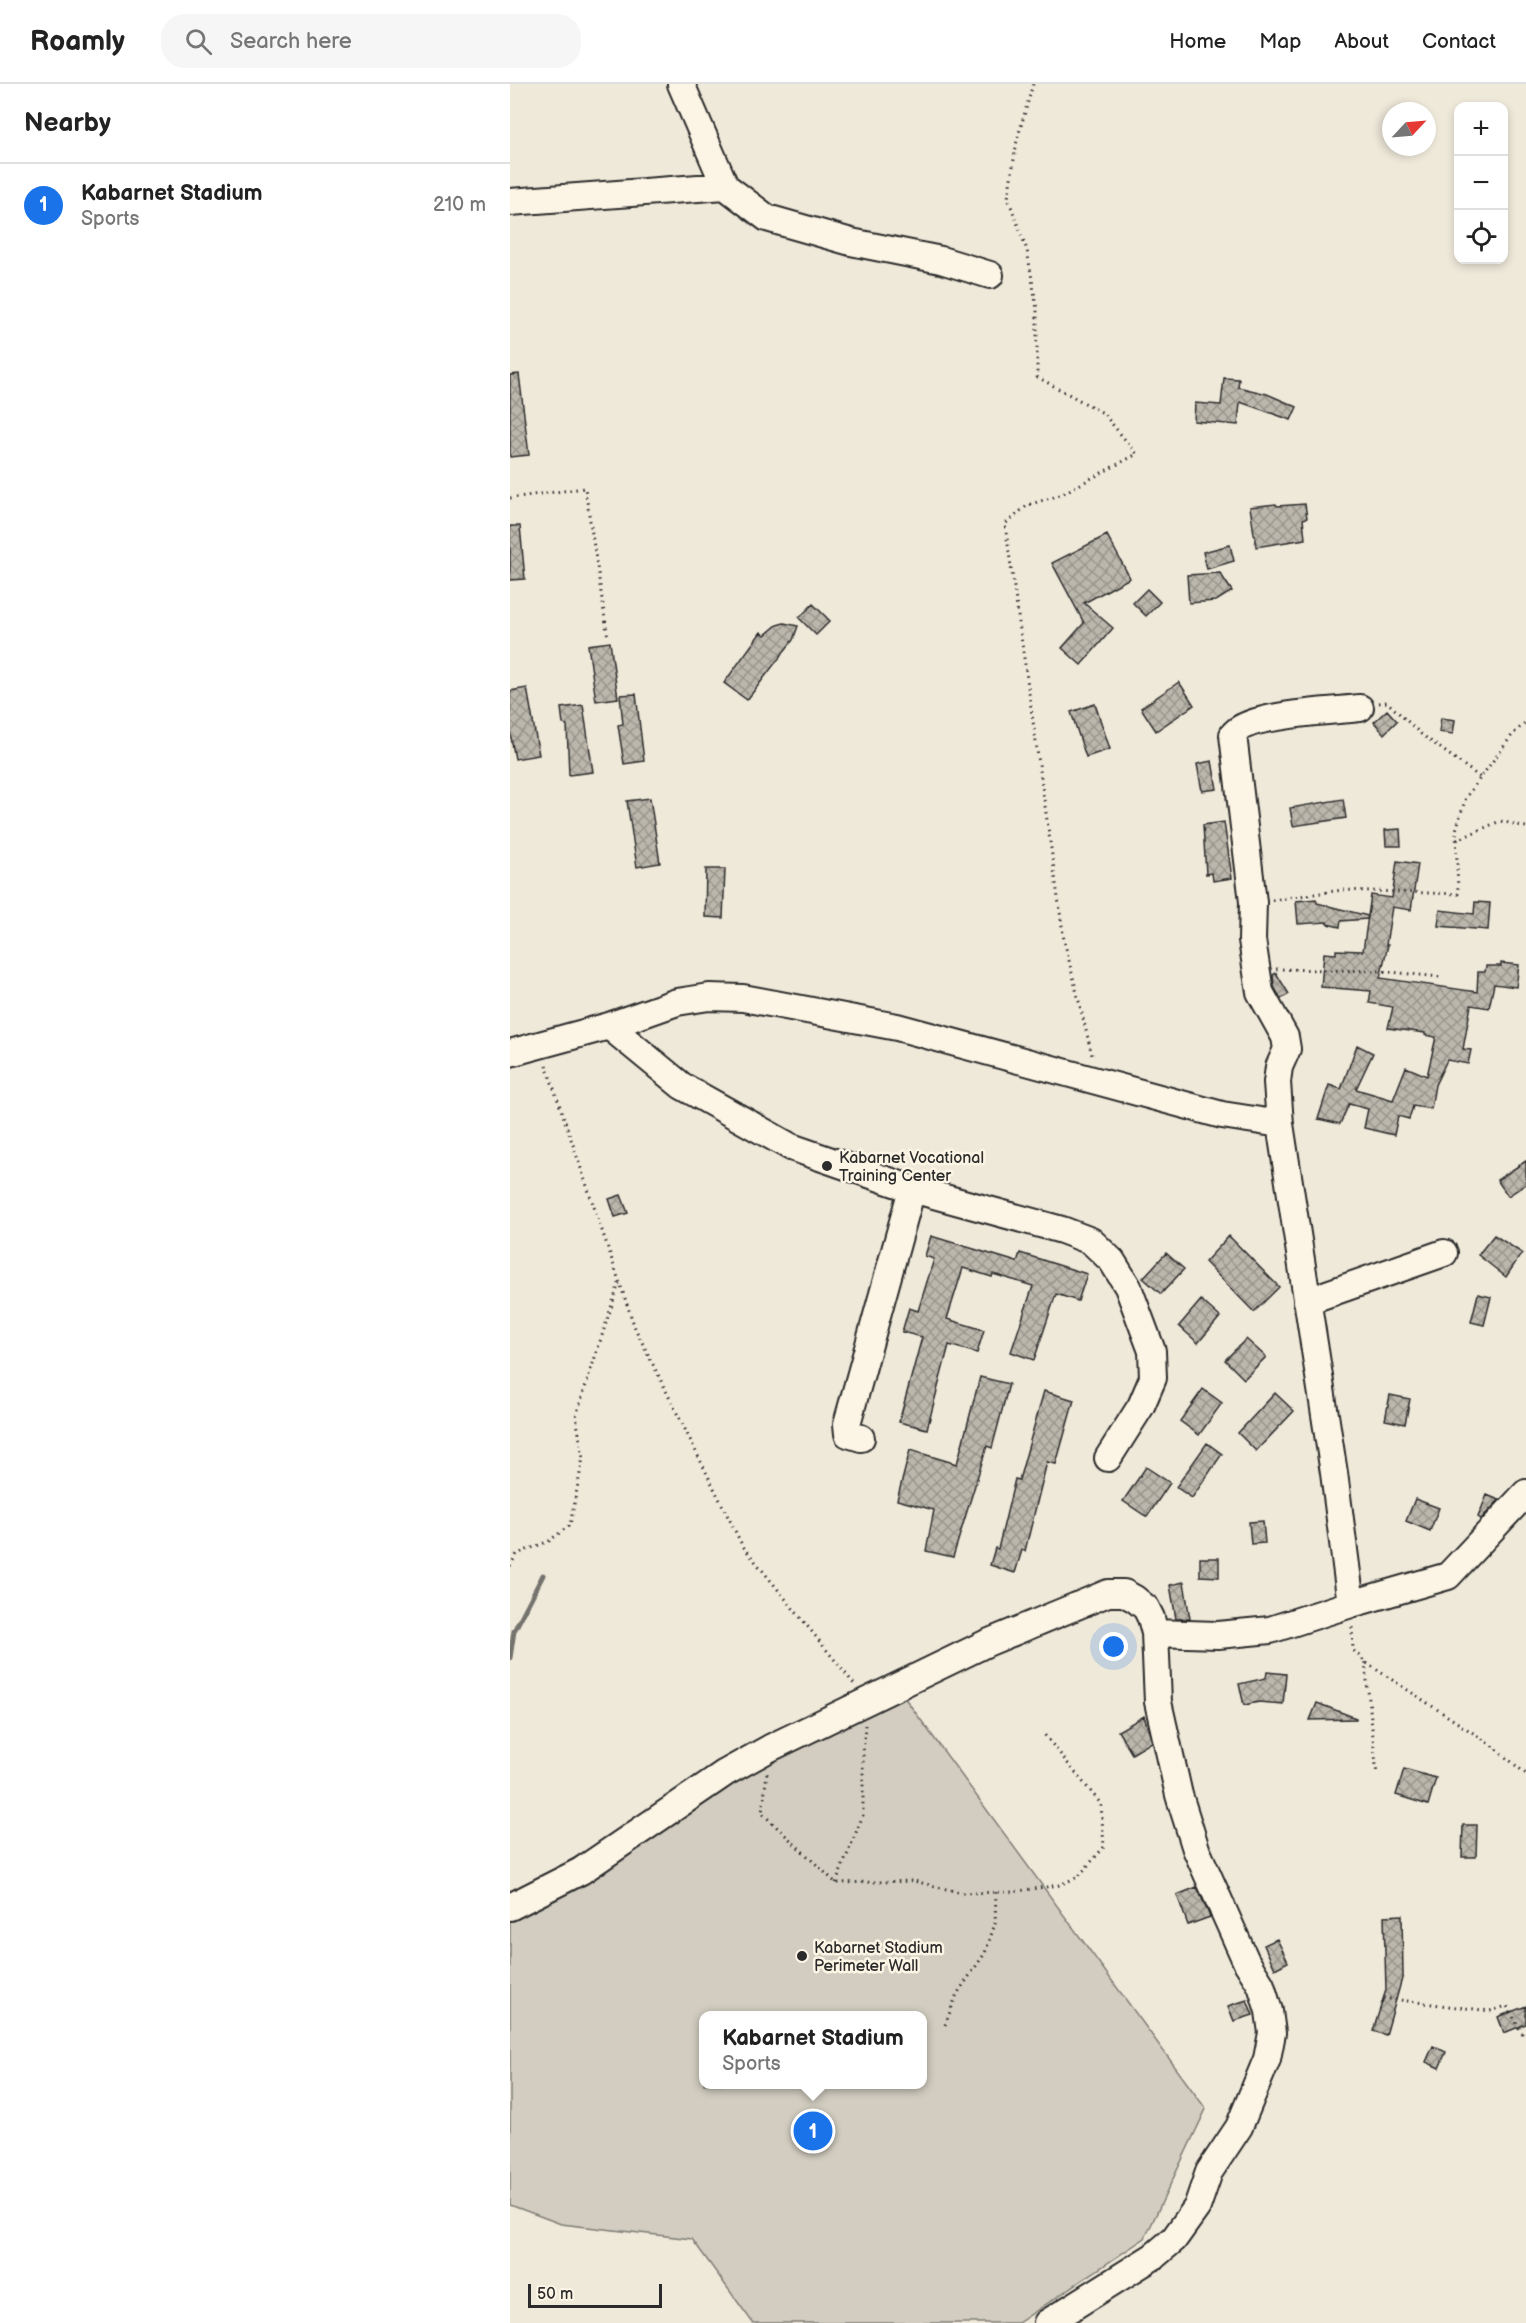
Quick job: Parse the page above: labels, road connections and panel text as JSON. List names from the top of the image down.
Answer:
{
  "places": ["Kabarnet Vocational Training Center", "Kabarnet Stadium Perimeter Wall"],
  "scale_bar": "50 m",
  "north": "top right",
  "page": {
    "header": "Roamly",
    "search": "Search here",
    "nav": [
      "Home",
      "Map",
      "About",
      "Contact"
    ],
    "heading": "Nearby",
    "map_buttons": ["+", "−"],
    "list": [
      {
        "mark": "1",
        "name": "Kabarnet Stadium",
        "note": "Sports",
        "value": "210 m"
      }
    ],
    "popup": ["Kabarnet Stadium", "Sports"],
    "pins": "1",
    "scale": "50 m"
  }
}
